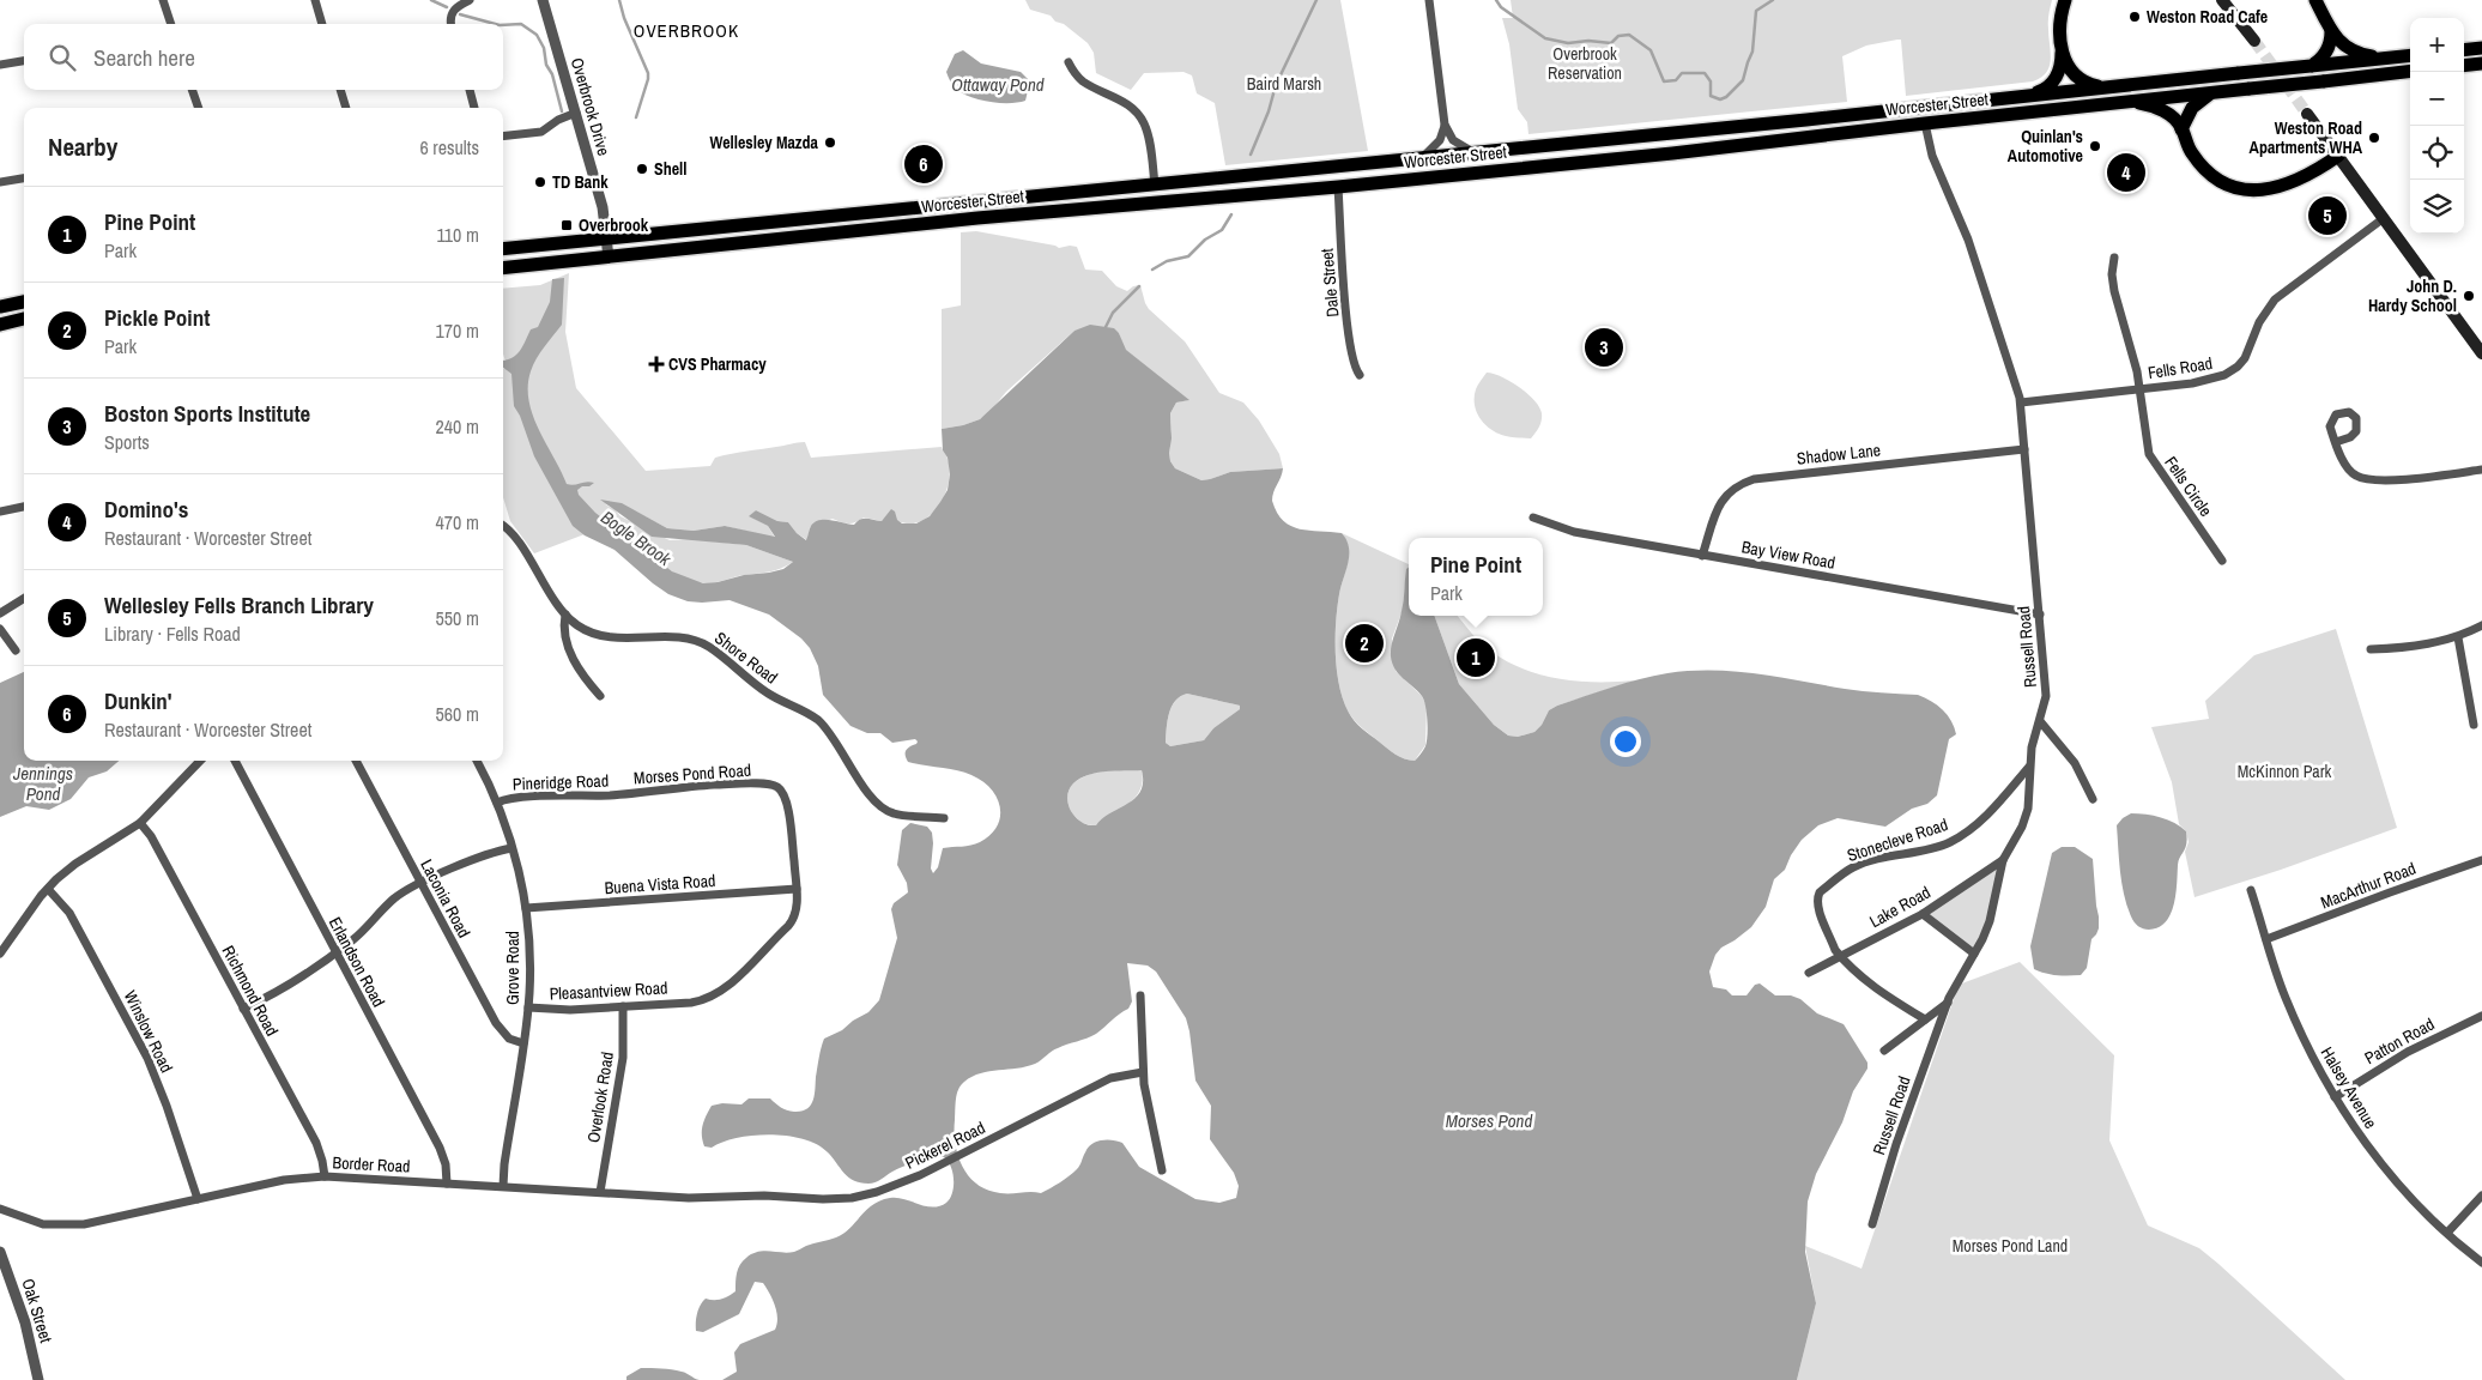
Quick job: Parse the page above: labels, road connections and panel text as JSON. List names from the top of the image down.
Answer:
{
  "streets": {
    "highway": ["Worcester Street"],
    "street": [
      "Overbrook Drive",
      "Dale Street",
      "Fells Road",
      "Shadow Lane",
      "Fells Circle",
      "Bay View Road",
      "Russell Road",
      "Shore Road",
      "Morses Pond Road",
      "Pineridge Road",
      "Stonecleve Road",
      "Buena Vista Road",
      "MacArthur Road",
      "Laconia Road",
      "Lake Road",
      "Erlandson Road",
      "Grove Road",
      "Richmond Road",
      "Pleasantview Road",
      "Winslow Road",
      "Patton Road",
      "Halsey Avenue",
      "Overlook Road",
      "Pickerel Road",
      "Border Road",
      "Oak Street"
    ]
  },
  "crossings": [
    ["Worcester Street", "Overbrook Drive"],
    ["Worcester Street", "Dale Street"],
    ["Worcester Street", "Russell Road"],
    ["Fells Road", "Fells Circle"],
    ["Fells Road", "Russell Road"],
    ["Shadow Lane", "Bay View Road"],
    ["Shadow Lane", "Russell Road"],
    ["Bay View Road", "Russell Road"],
    ["Russell Road", "Stonecleve Road"],
    ["Russell Road", "Lake Road"],
    ["Morses Pond Road", "Pineridge Road"],
    ["Morses Pond Road", "Buena Vista Road"],
    ["Morses Pond Road", "Pleasantview Road"],
    ["Pineridge Road", "Grove Road"],
    ["Stonecleve Road", "Lake Road"],
    ["Buena Vista Road", "Grove Road"],
    ["MacArthur Road", "Halsey Avenue"],
    ["Laconia Road", "Grove Road"],
    ["Erlandson Road", "Border Road"],
    ["Grove Road", "Pleasantview Road"],
    ["Grove Road", "Border Road"],
    ["Richmond Road", "Border Road"],
    ["Pleasantview Road", "Overlook Road"],
    ["Winslow Road", "Border Road"],
    ["Patton Road", "Halsey Avenue"],
    ["Overlook Road", "Border Road"],
    ["Pickerel Road", "Border Road"]
  ],
  "districts": ["OVERBROOK"],
  "water": [
    "Ottaway Pond",
    "Bogle Brook",
    "Jennings Pond",
    "Morses Pond"
  ],
  "parks": [
    "Overbrook Reservation",
    "Baird Marsh",
    "McKinnon Park",
    "Morses Pond Land"
  ],
  "places": {
    "other": [
      "Weston Road Cafe",
      "Weston Road Apartments WHA",
      "Wellesley Mazda",
      "Quinlan's Automotive",
      "Shell",
      "TD Bank",
      "John D. Hardy School"
    ],
    "transit": ["Overbrook"],
    "health": ["CVS Pharmacy"]
  },
  "page": {
    "map_buttons": ["+", "−"],
    "search": "Search here",
    "heading": ["Nearby", "6 results"],
    "pins": [
      "6",
      "4",
      "5",
      "3",
      "2",
      "1"
    ],
    "list": [
      {
        "mark": "1",
        "name": "Pine Point",
        "note": "Park",
        "value": "110 m"
      },
      {
        "mark": "2",
        "name": "Pickle Point",
        "note": "Park",
        "value": "170 m"
      },
      {
        "mark": "3",
        "name": "Boston Sports Institute",
        "note": "Sports",
        "value": "240 m"
      },
      {
        "mark": "4",
        "name": "Domino's",
        "note": "Restaurant · Worcester Street",
        "value": "470 m"
      },
      {
        "mark": "5",
        "name": "Wellesley Fells Branch Library",
        "note": "Library · Fells Road",
        "value": "550 m"
      },
      {
        "mark": "6",
        "name": "Dunkin'",
        "note": "Restaurant · Worcester Street",
        "value": "560 m"
      }
    ],
    "popup": ["Pine Point", "Park"]
  }
}
